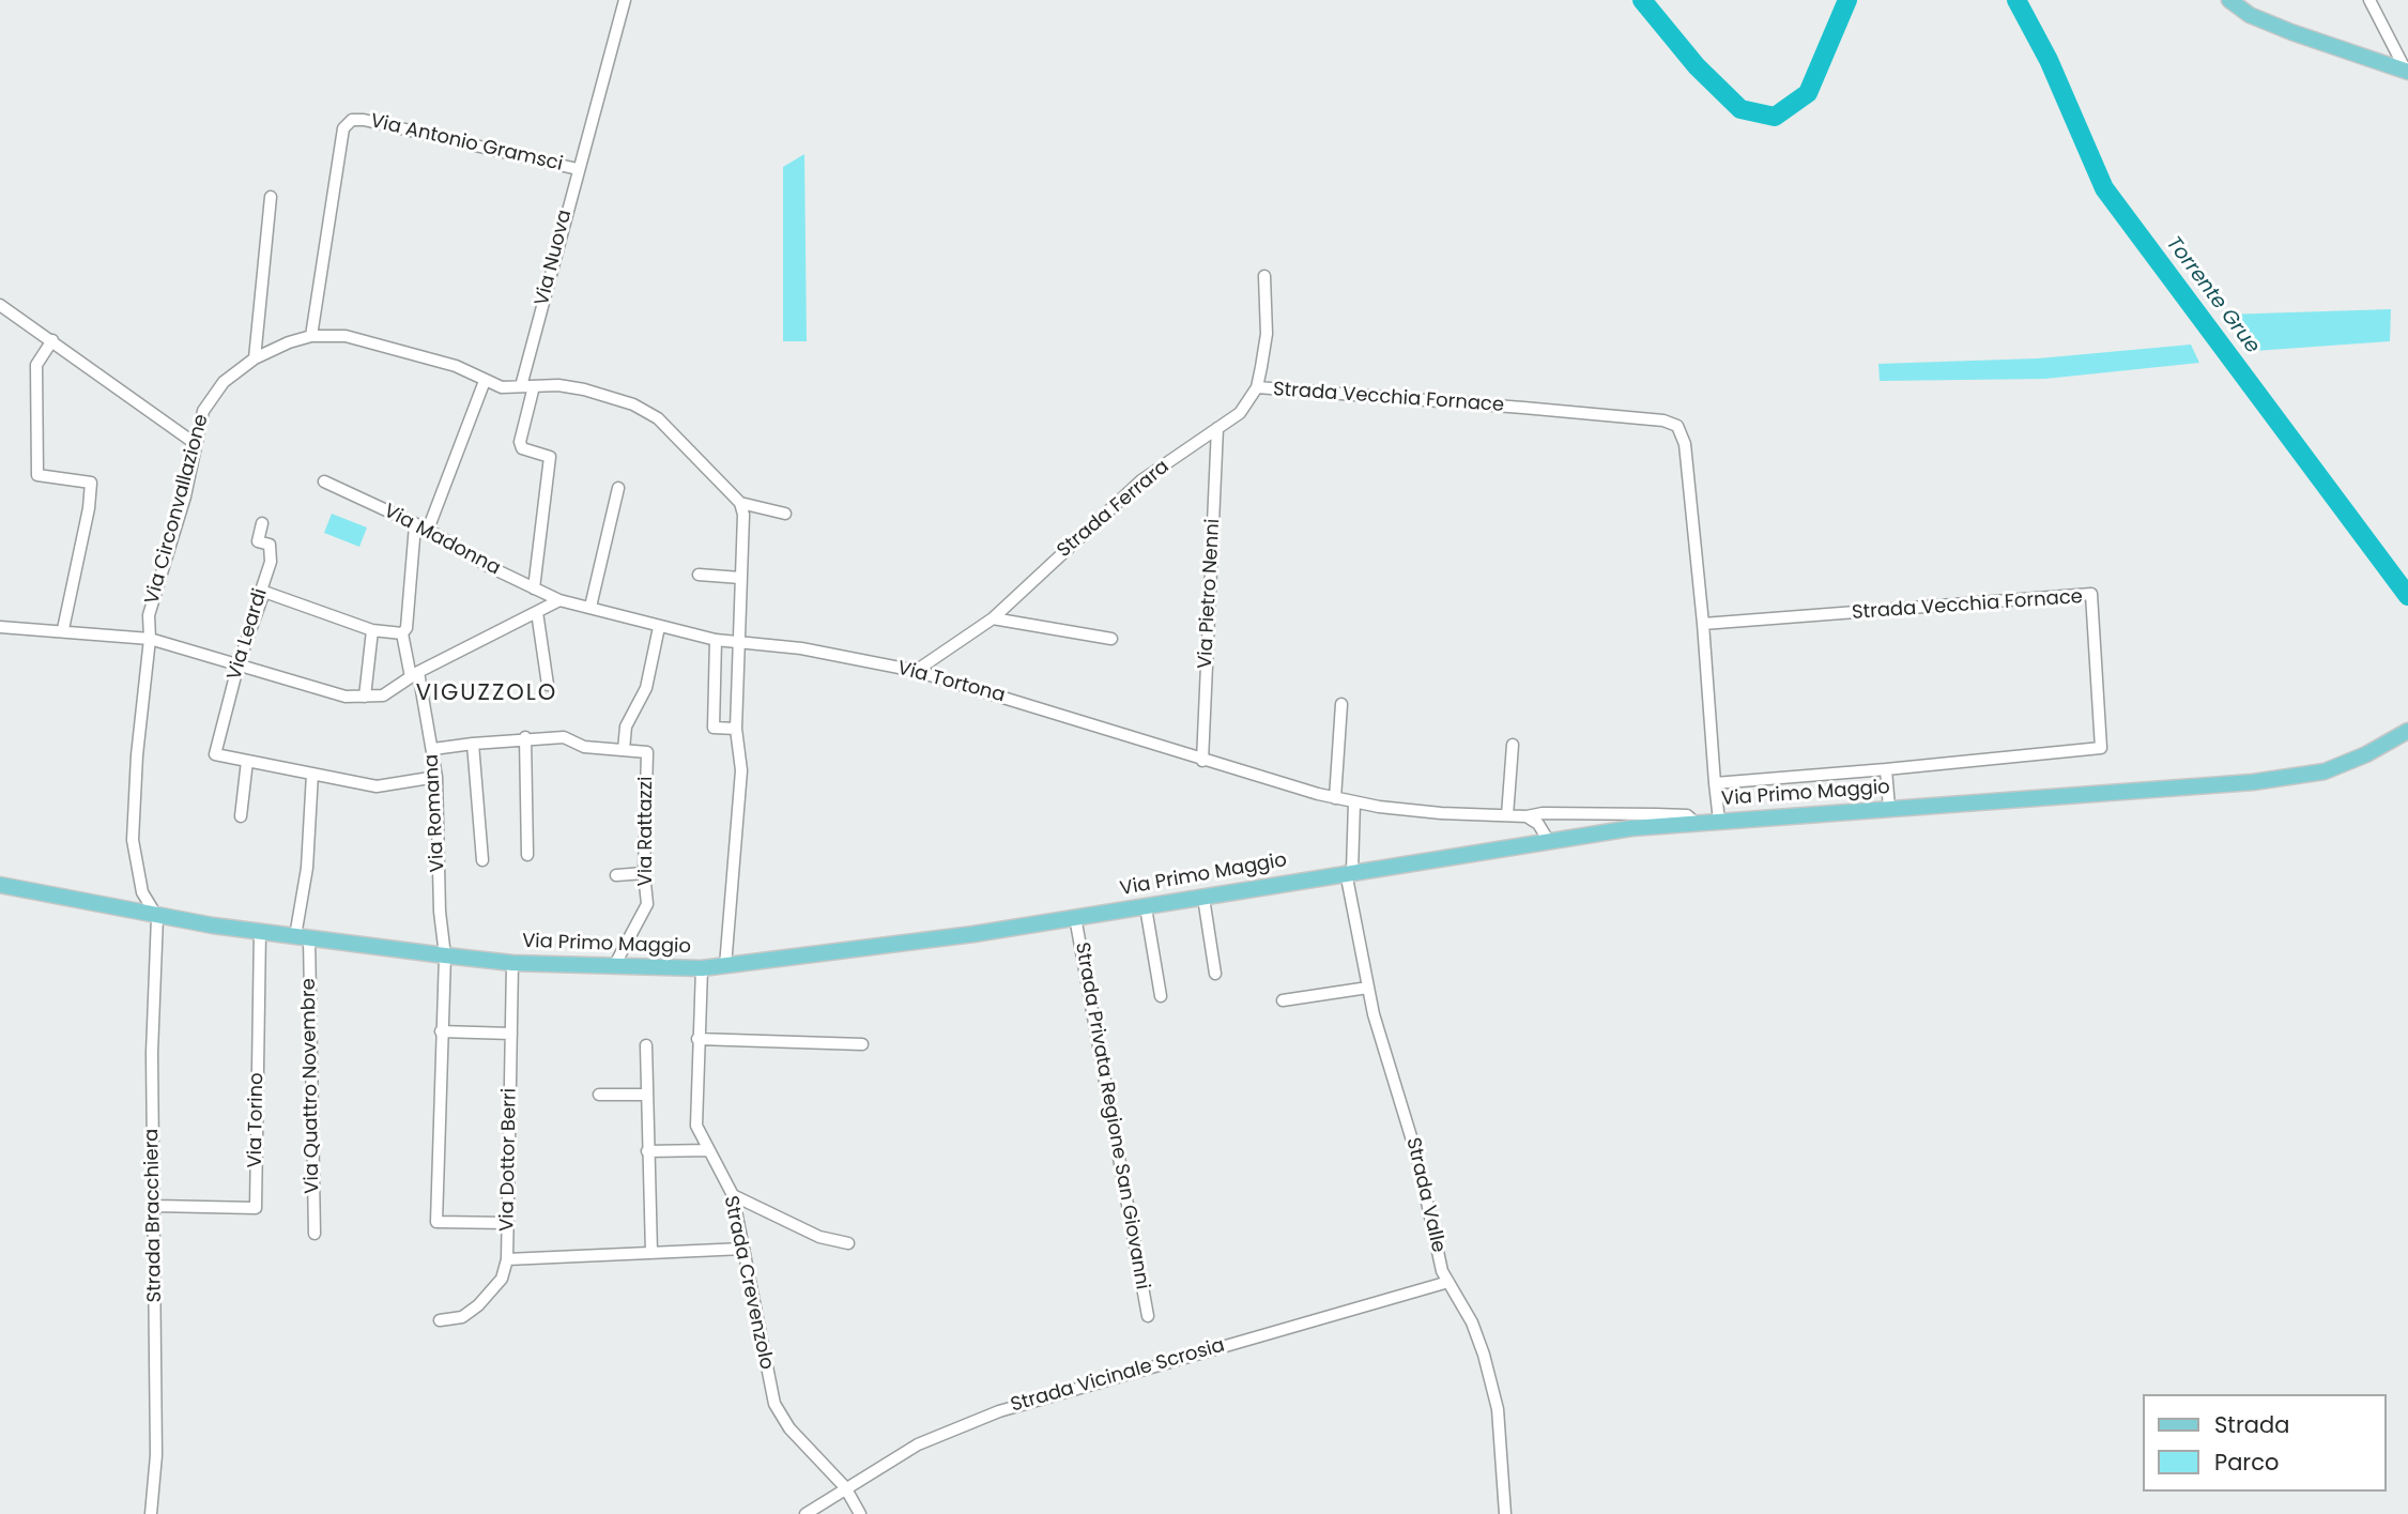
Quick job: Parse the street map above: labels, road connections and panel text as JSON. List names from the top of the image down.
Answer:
{
  "streets": {
    "main road": ["Via Primo Maggio"],
    "street": [
      "Via Antonio Gramsci",
      "Via Nuova",
      "Strada Vecchia Fornace",
      "Via Circonvallazione",
      "Strada Ferrara",
      "Via Madonna",
      "Via Pietro Nenni",
      "Via Leardi",
      "Via Tortona",
      "Via Romana",
      "Via Rattazzi",
      "Via Quattro Novembre",
      "Strada Privata Regione San Giovanni",
      "Via Torino",
      "Via Dottor Berri",
      "Strada Valle",
      "Strada Bracchiera",
      "Strada Crevenzolo",
      "Strada Vicinale Scrosia"
    ]
  },
  "crossings": [
    ["Via Antonio Gramsci", "Via Nuova"],
    ["Via Antonio Gramsci", "Via Circonvallazione"],
    ["Via Nuova", "Via Circonvallazione"],
    ["Via Nuova", "Via Madonna"],
    ["Strada Vecchia Fornace", "Strada Ferrara"],
    ["Via Circonvallazione", "Via Primo Maggio"],
    ["Via Circonvallazione", "Strada Bracchiera"],
    ["Strada Ferrara", "Via Pietro Nenni"],
    ["Strada Ferrara", "Via Tortona"],
    ["Via Madonna", "Via Tortona"],
    ["Via Pietro Nenni", "Via Tortona"],
    ["Via Tortona", "Via Primo Maggio"],
    ["Via Tortona", "Strada Valle"],
    ["Via Primo Maggio", "Via Romana"],
    ["Via Primo Maggio", "Via Rattazzi"],
    ["Via Primo Maggio", "Via Quattro Novembre"],
    ["Via Primo Maggio", "Strada Privata Regione San Giovanni"],
    ["Via Primo Maggio", "Via Torino"],
    ["Via Primo Maggio", "Via Dottor Berri"],
    ["Via Primo Maggio", "Strada Valle"],
    ["Via Primo Maggio", "Strada Bracchiera"],
    ["Via Primo Maggio", "Strada Crevenzolo"],
    ["Via Romana", "Via Dottor Berri"],
    ["Via Torino", "Strada Bracchiera"],
    ["Strada Valle", "Strada Vicinale Scrosia"],
    ["Strada Crevenzolo", "Strada Vicinale Scrosia"]
  ],
  "districts": ["VIGUZZOLO"],
  "water": ["Torrente Grue"],
  "legend": ["Strada", "Parco"]
}
